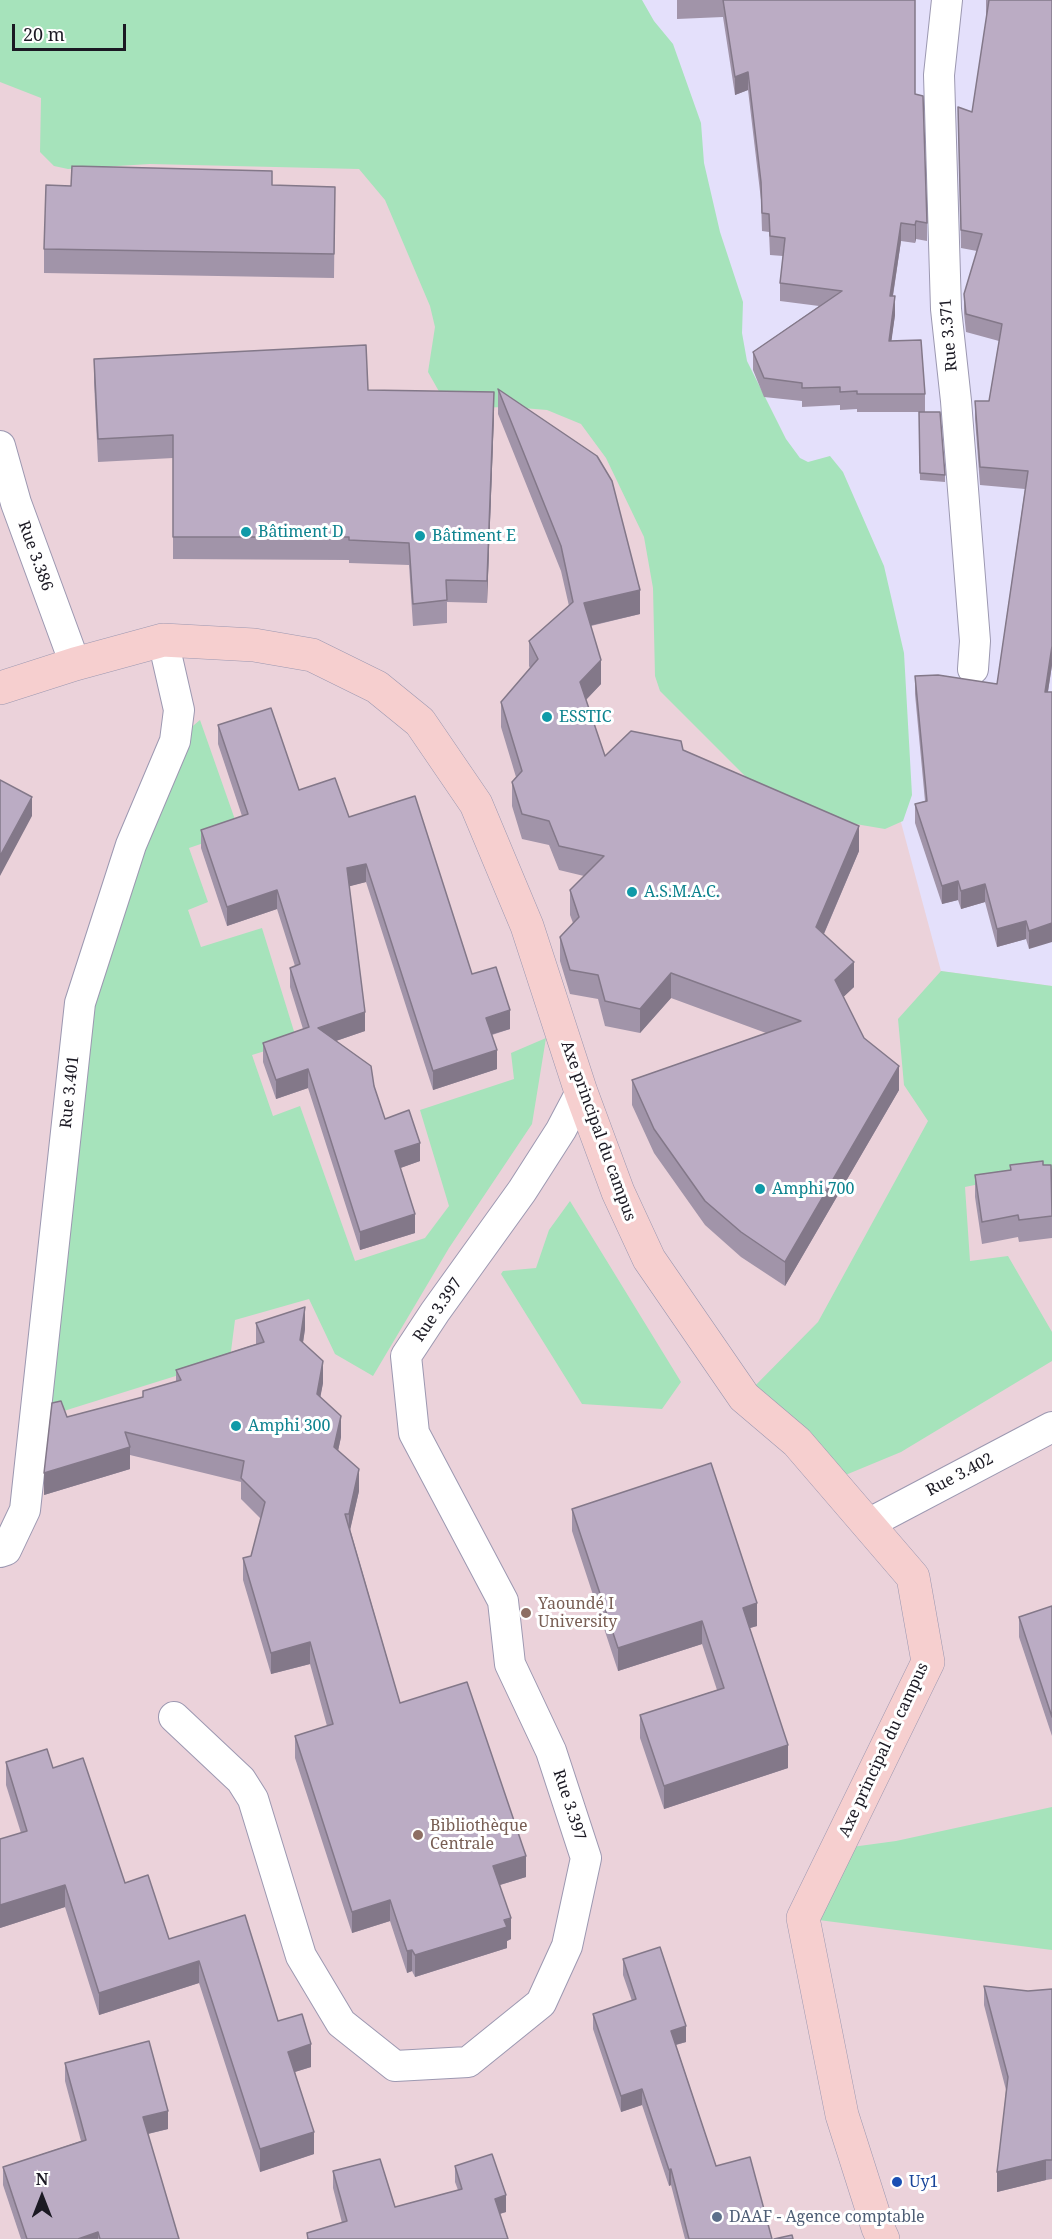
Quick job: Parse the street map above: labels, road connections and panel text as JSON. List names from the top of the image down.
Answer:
{
  "streets": {
    "street": [
      "Rue 3.371",
      "Rue 3.386",
      "Rue 3.401",
      "Axe principal du campus",
      "Rue 3.397",
      "Rue 3.402"
    ]
  },
  "crossings": [
    ["Rue 3.386", "Axe principal du campus"],
    ["Rue 3.401", "Axe principal du campus"],
    ["Axe principal du campus", "Rue 3.397"],
    ["Axe principal du campus", "Rue 3.402"]
  ],
  "places": [
    "Bâtiment D",
    "Bâtiment E",
    "ESSTIC",
    "A.S.M.A.C.",
    "Amphi 700",
    "Amphi 300",
    "Yaoundé I University",
    "Bibliothèque Centrale",
    "Uy1",
    "DAAF - Agence comptable"
  ],
  "scale_bar": "20 m",
  "north": "top"
}
